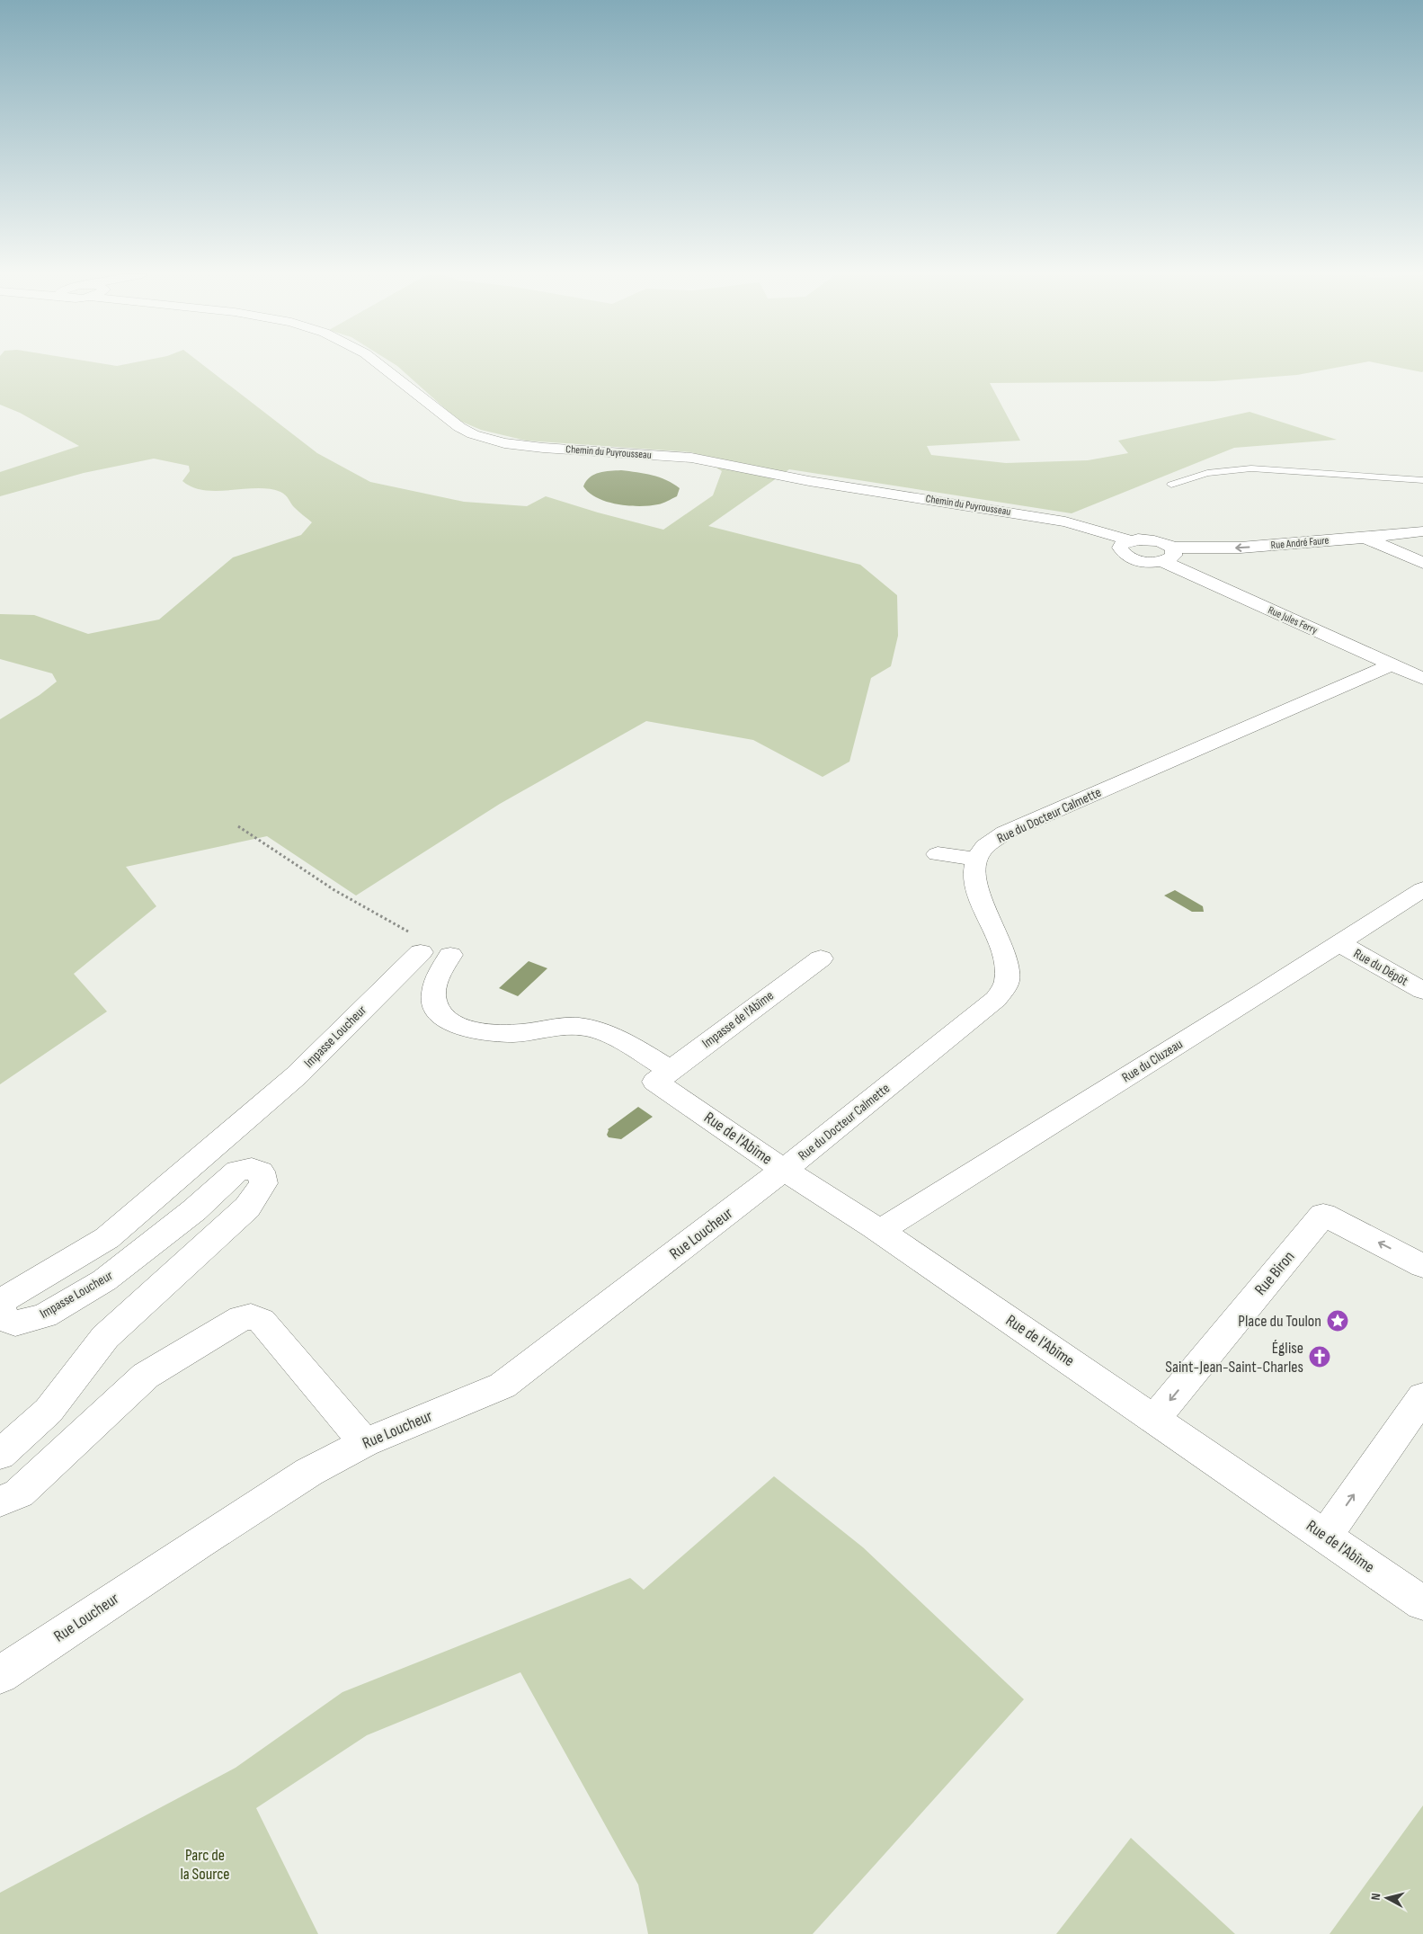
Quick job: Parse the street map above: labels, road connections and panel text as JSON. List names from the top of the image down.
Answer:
{
  "streets": {
    "street": [
      "Chemin du Puyrousseau",
      "Rue André Faure",
      "Rue Jules Ferry",
      "Rue du Docteur Calmette",
      "Rue du Dépôt",
      "Impasse de l'Abîme",
      "Impasse Loucheur",
      "Rue du Cluzeau",
      "Rue de l'Abîme",
      "Rue Loucheur",
      "Rue Biron"
    ]
  },
  "crossings": [
    ["Chemin du Puyrousseau", "Rue André Faure"],
    ["Chemin du Puyrousseau", "Rue Jules Ferry"],
    ["Rue André Faure", "Rue Jules Ferry"],
    ["Rue Jules Ferry", "Rue du Docteur Calmette"],
    ["Rue du Docteur Calmette", "Rue de l'Abîme"],
    ["Rue du Docteur Calmette", "Rue Loucheur"],
    ["Rue du Dépôt", "Rue du Cluzeau"],
    ["Impasse de l'Abîme", "Rue de l'Abîme"],
    ["Rue du Cluzeau", "Rue de l'Abîme"],
    ["Rue de l'Abîme", "Rue Loucheur"],
    ["Rue de l'Abîme", "Rue Biron"]
  ],
  "one_way": ["Rue André Faure"],
  "parks": ["Parc de la Source"],
  "places": {
    "place": ["Place du Toulon"],
    "church": ["Église Saint-Jean-Saint-Charles"]
  },
  "north": "left"
}
